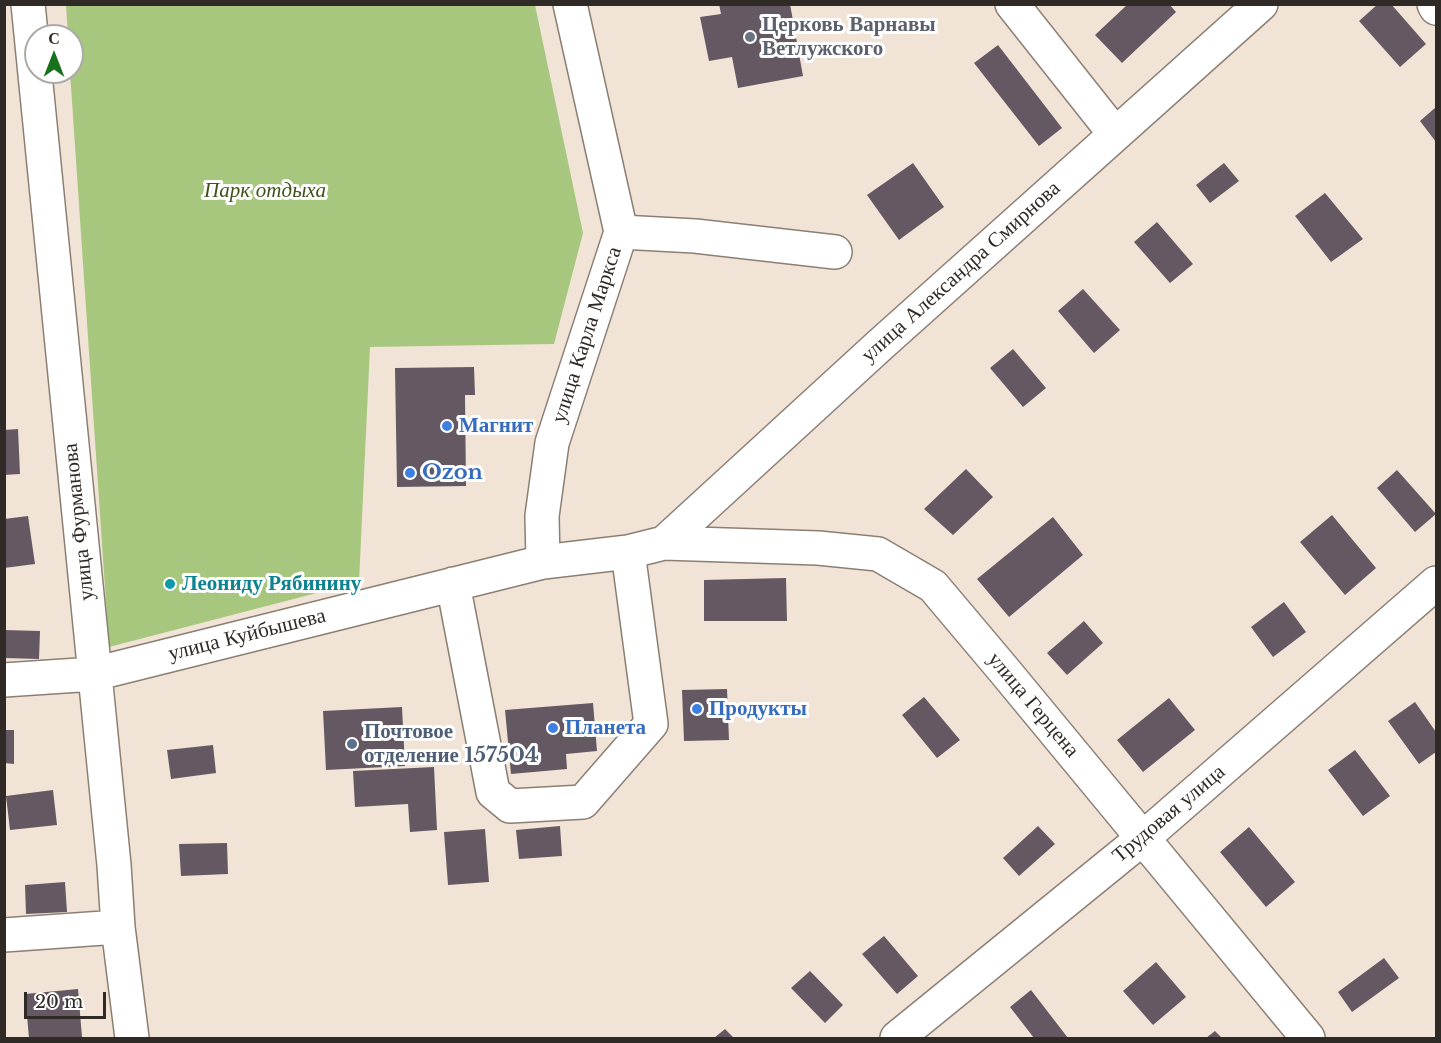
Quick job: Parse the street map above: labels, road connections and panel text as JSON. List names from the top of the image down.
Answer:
{
  "streets": {
    "street": [
      "улица Александра Смирнова",
      "улица Карла Маркса",
      "улица Фурманова",
      "улица Куйбышева",
      "улица Герцена",
      "Трудовая улица"
    ]
  },
  "crossings": [
    ["улица Александра Смирнова", "улица Куйбышева"],
    ["улица Александра Смирнова", "улица Герцена"],
    ["улица Карла Маркса", "улица Куйбышева"],
    ["улица Фурманова", "улица Куйбышева"],
    ["улица Куйбышева", "улица Герцена"],
    ["улица Герцена", "Трудовая улица"]
  ],
  "parks": ["Парк отдыха"],
  "places": [
    "Церковь Варнавы Ветлужского",
    "Магнит",
    "Ozon",
    "Леониду Рябинину",
    "Продукты",
    "Планета",
    "Почтовое отделение 157504"
  ],
  "scale_bar": "20 m",
  "north": "top"
}
